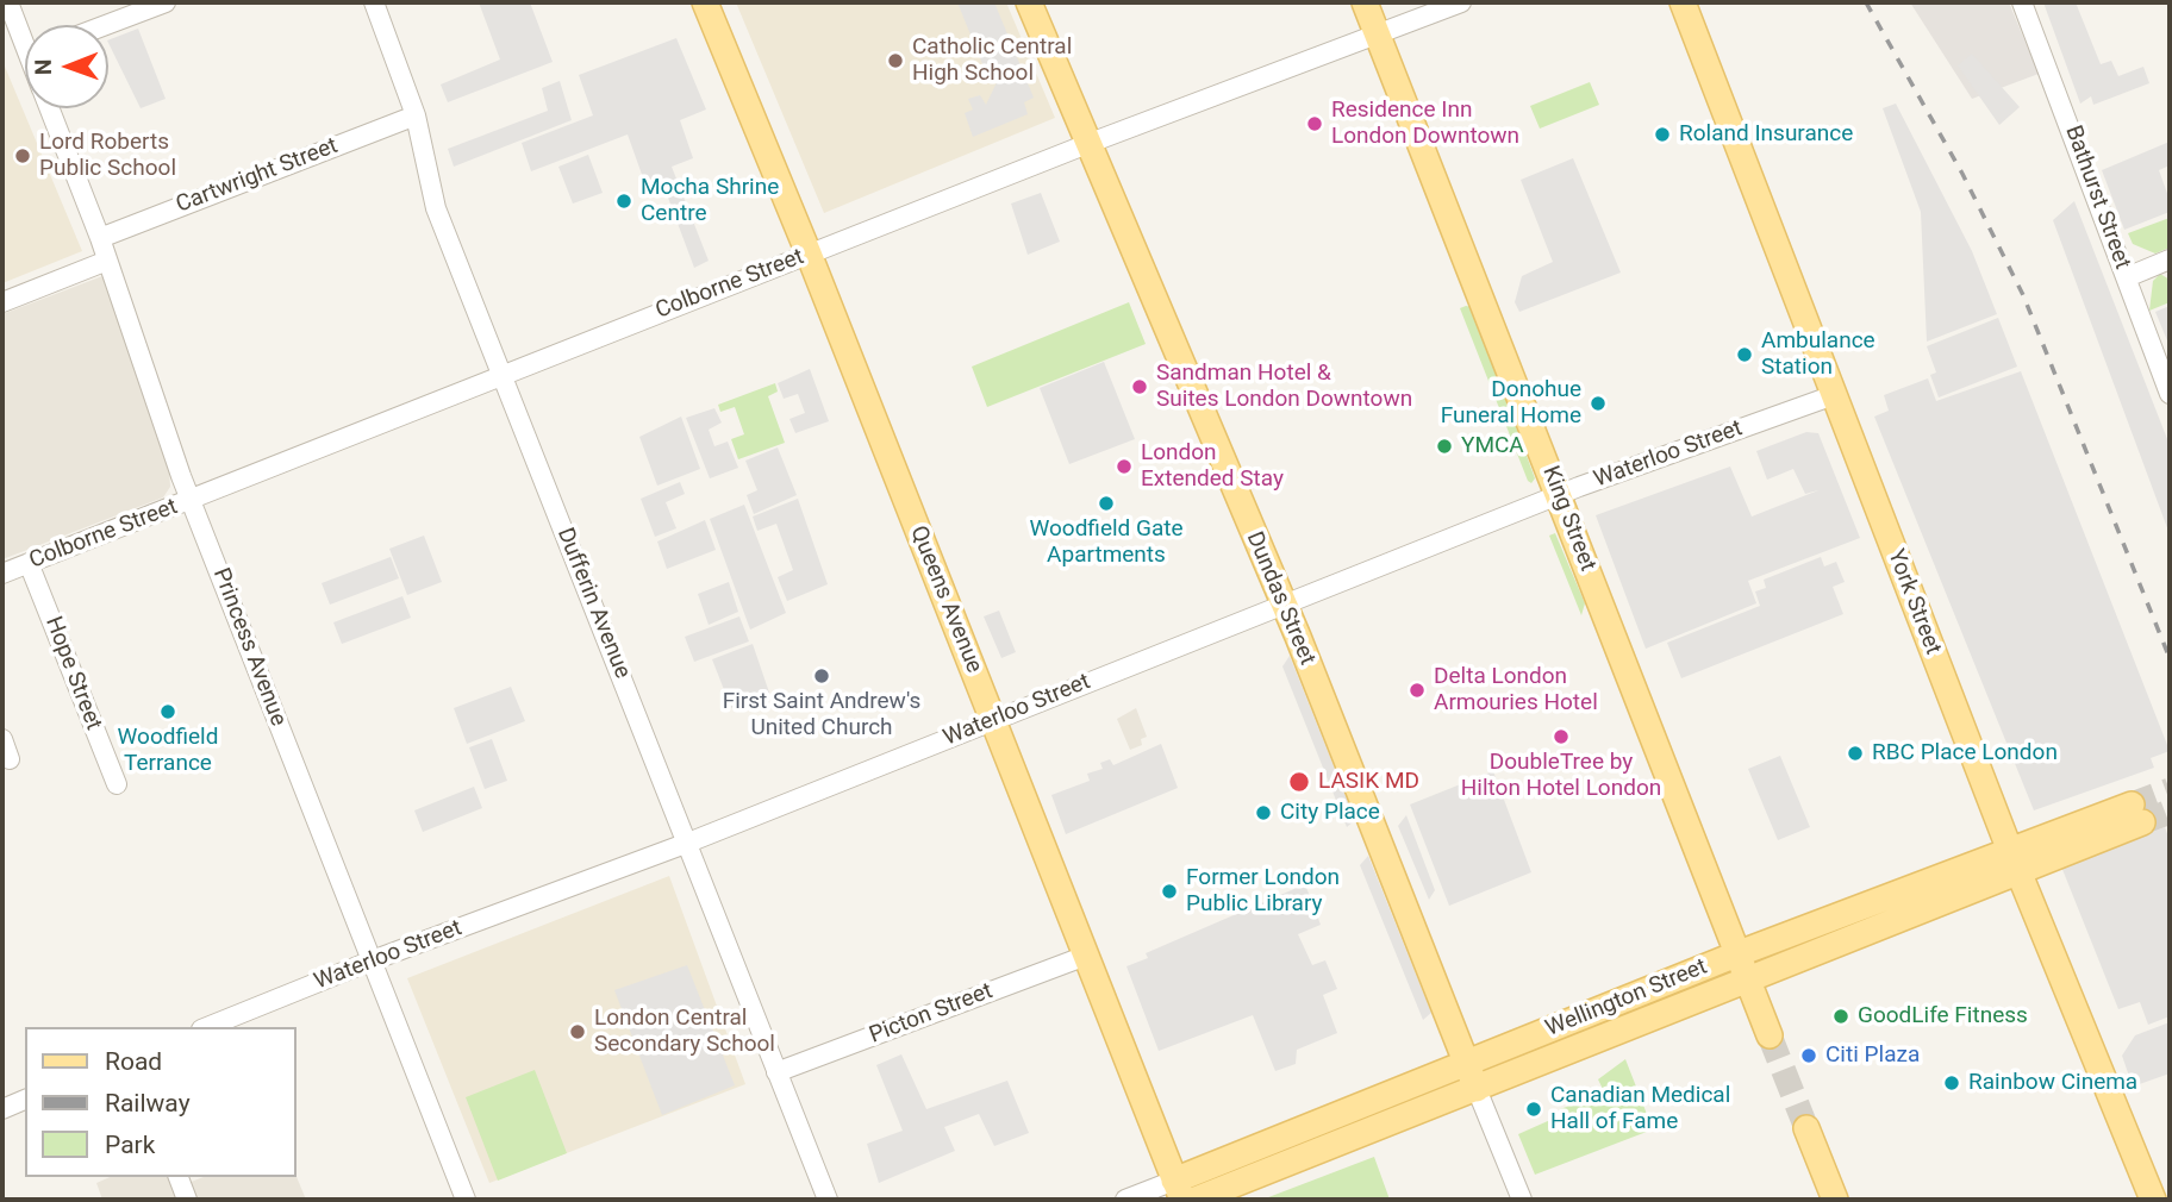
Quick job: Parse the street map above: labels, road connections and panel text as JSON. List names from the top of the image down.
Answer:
{
  "streets": {
    "main road": [
      "King Street",
      "Dundas Street",
      "Queens Avenue",
      "York Street",
      "Wellington Street"
    ],
    "street": [
      "Cartwright Street",
      "Bathurst Street",
      "Colborne Street",
      "Waterloo Street",
      "Dufferin Avenue",
      "Princess Avenue",
      "Hope Street",
      "Picton Street"
    ]
  },
  "crossings": [
    ["Cartwright Street", "Dufferin Avenue"],
    ["Cartwright Street", "Princess Avenue"],
    ["Colborne Street", "King Street"],
    ["Colborne Street", "Dundas Street"],
    ["Colborne Street", "Queens Avenue"],
    ["Colborne Street", "Dufferin Avenue"],
    ["Colborne Street", "Princess Avenue"],
    ["Colborne Street", "Hope Street"],
    ["Waterloo Street", "King Street"],
    ["Waterloo Street", "Dundas Street"],
    ["Waterloo Street", "Queens Avenue"],
    ["Waterloo Street", "York Street"],
    ["Waterloo Street", "Dufferin Avenue"],
    ["Waterloo Street", "Princess Avenue"],
    ["King Street", "Wellington Street"],
    ["Dundas Street", "Wellington Street"],
    ["Queens Avenue", "Wellington Street"],
    ["Queens Avenue", "Picton Street"],
    ["York Street", "Wellington Street"],
    ["Dufferin Avenue", "Picton Street"]
  ],
  "places": [
    "Catholic Central High School",
    "Residence Inn London Downtown",
    "Roland Insurance",
    "Lord Roberts Public School",
    "Mocha Shrine Centre",
    "Ambulance Station",
    "Sandman Hotel & Suites London Downtown",
    "Donohue Funeral Home",
    "YMCA",
    "London Extended Stay",
    "Woodfield Gate Apartments",
    "First Saint Andrew's United Church",
    "Delta London Armouries Hotel",
    "Woodfield Terrance",
    "DoubleTree by Hilton Hotel London",
    "RBC Place London",
    "LASIK MD",
    "City Place",
    "Former London Public Library",
    "GoodLife Fitness",
    "London Central Secondary School",
    "Citi Plaza",
    "Rainbow Cinema",
    "Canadian Medical Hall of Fame"
  ],
  "legend": ["Road", "Railway", "Park"],
  "north": "left"
}
